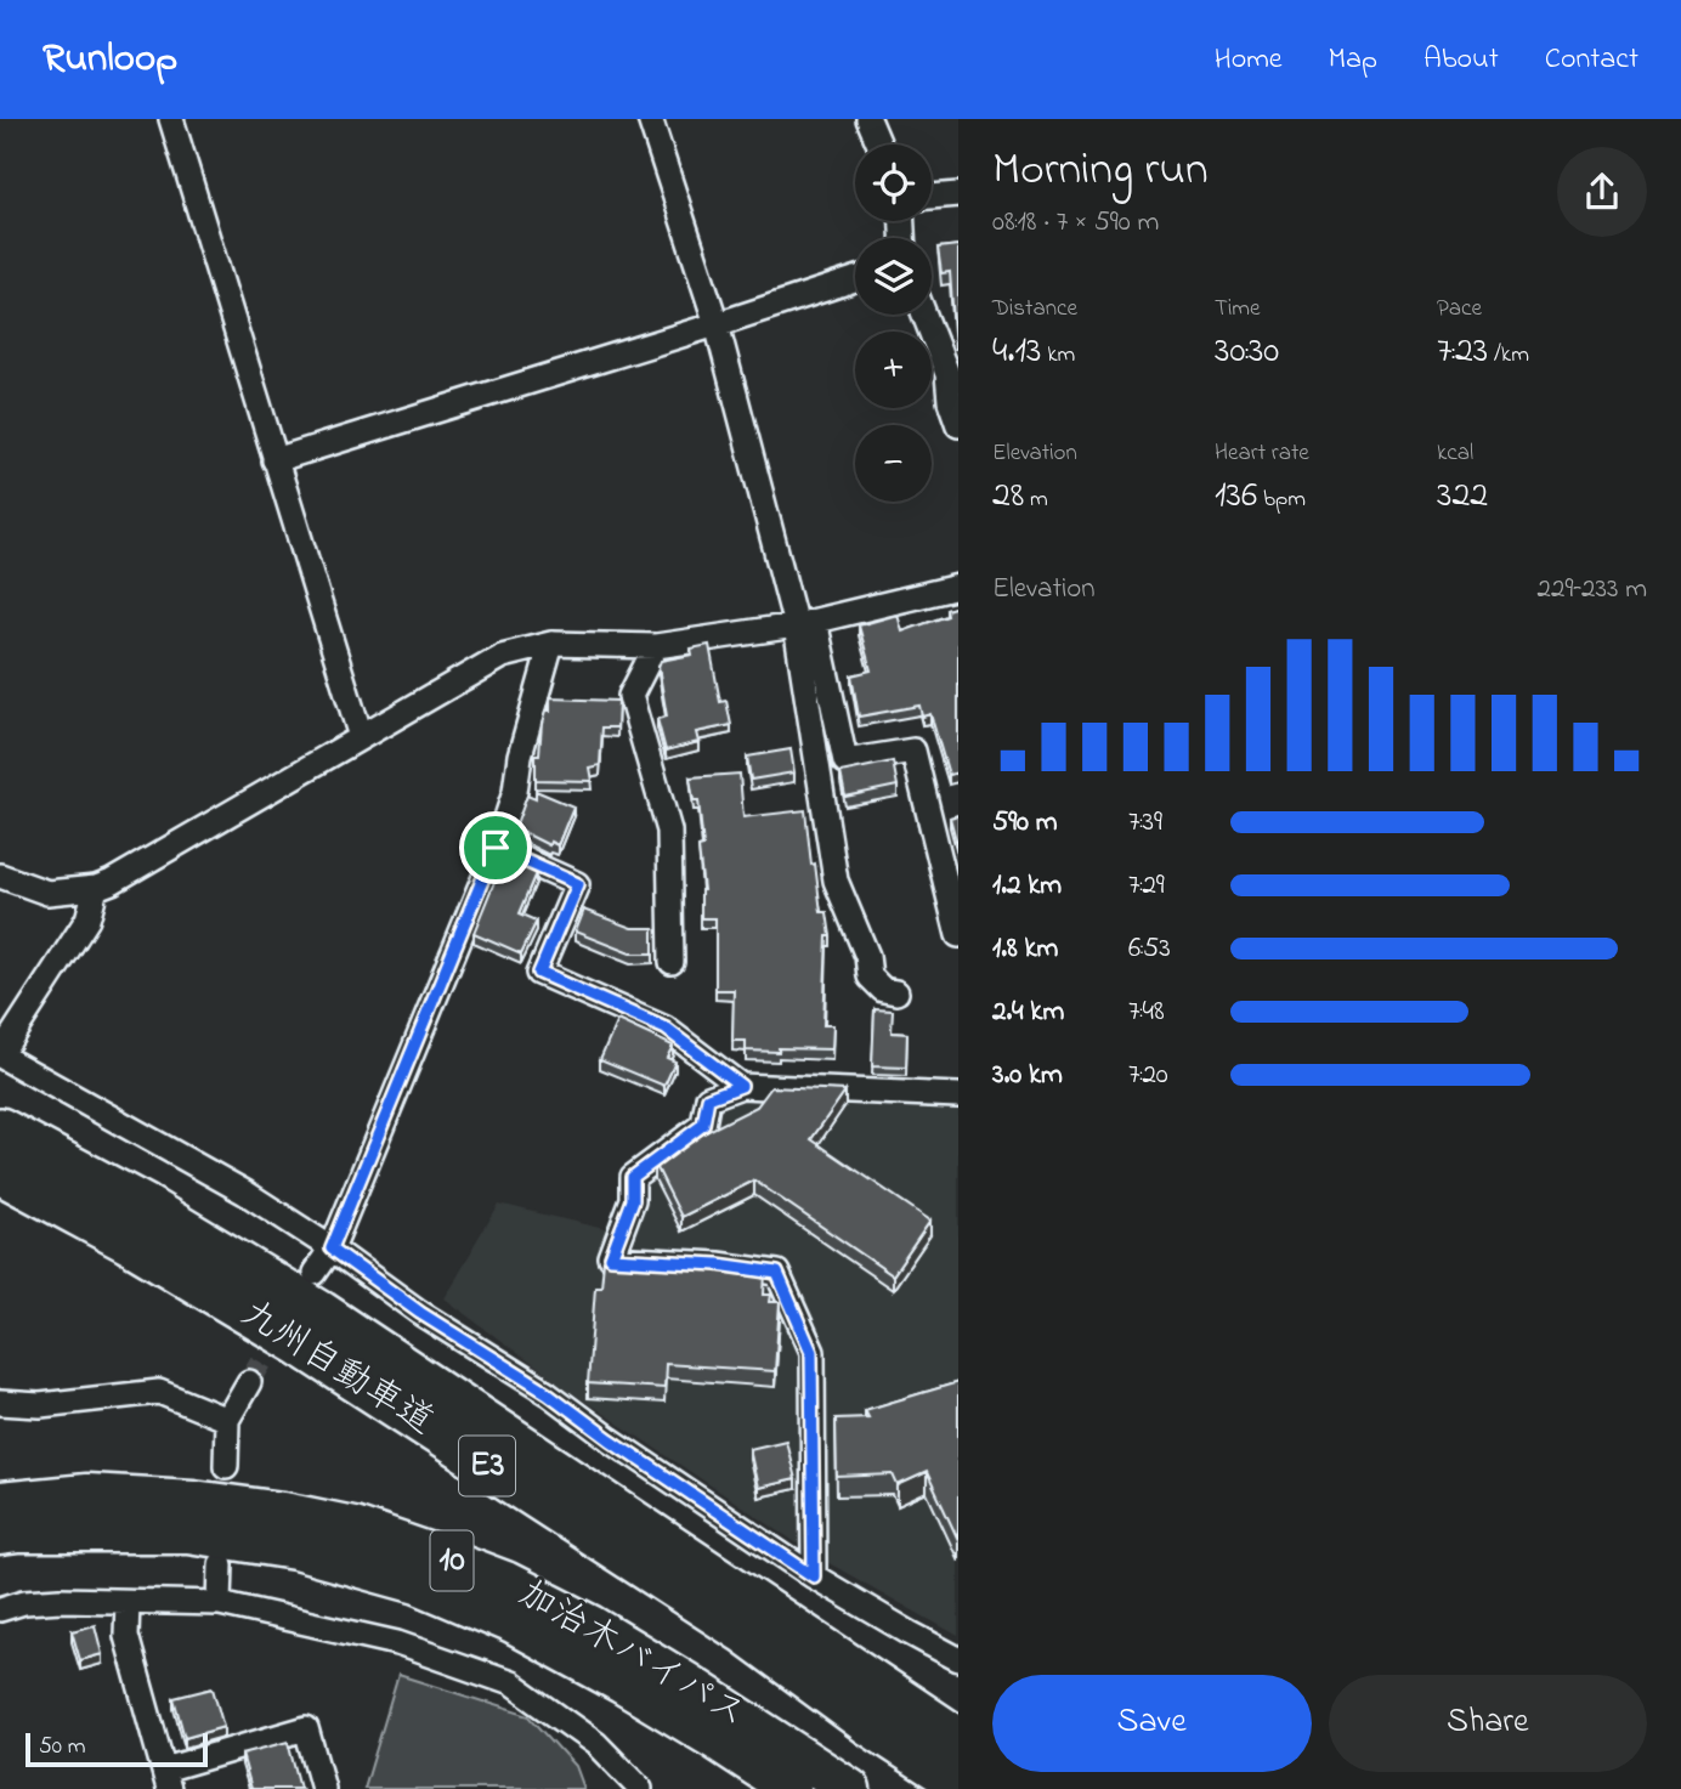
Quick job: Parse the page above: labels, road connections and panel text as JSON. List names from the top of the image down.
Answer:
{
  "streets": {
    "highway": [
      "九州自動車道",
      "E3",
      "10",
      "加治木バイパス"
    ]
  },
  "scale_bar": "50 m",
  "page": {
    "header": "Runloop",
    "nav": [
      "Home",
      "Map",
      "About",
      "Contact"
    ],
    "heading": ["Morning run", "08:18 · 7 × 590 m"],
    "map_buttons": ["+", "−"],
    "stats": [
      ["Distance", "4.13 km"],
      ["Time", "30:30"],
      ["Pace", "7:23 /km"],
      ["Elevation", "28 m"],
      ["Heart rate", "136 bpm"],
      ["kcal", "322"]
    ],
    "chart": ["Elevation", "229–233 m"],
    "list": [
      {
        "name": "590 m",
        "note": "7:39"
      },
      {
        "name": "1.2 km",
        "note": "7:29"
      },
      {
        "name": "1.8 km",
        "note": "6:53"
      },
      {
        "name": "2.4 km",
        "note": "7:48"
      },
      {
        "name": "3.0 km",
        "note": "7:20"
      }
    ],
    "buttons": ["Save", "Share"],
    "scale": "50 m"
  }
}
